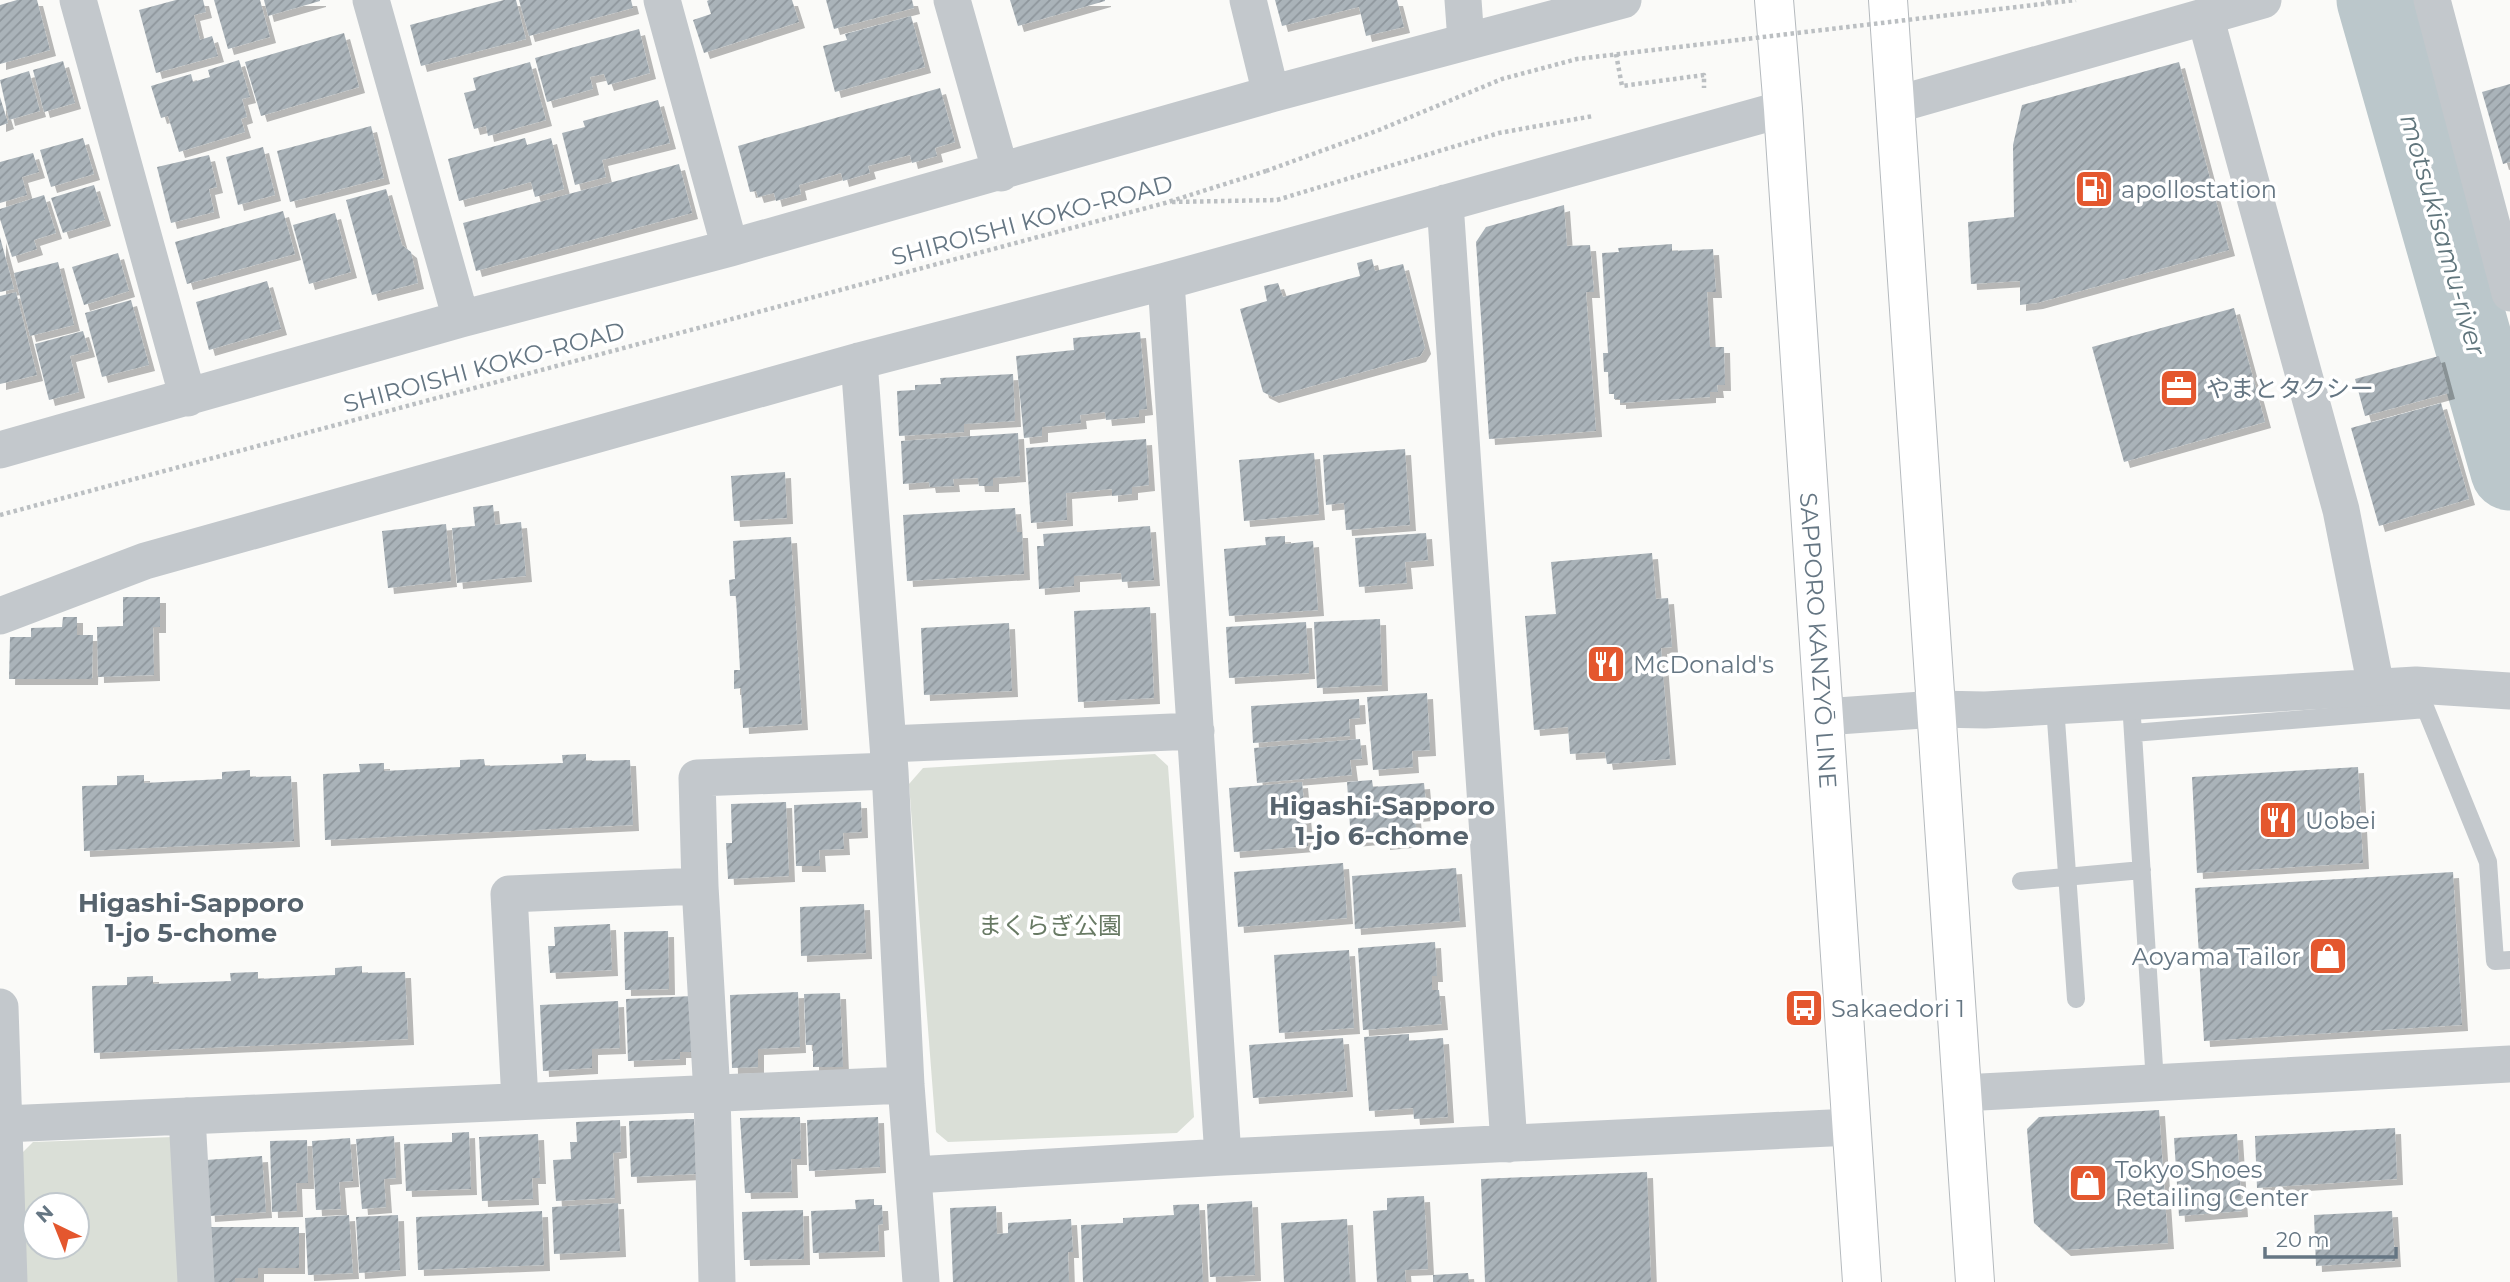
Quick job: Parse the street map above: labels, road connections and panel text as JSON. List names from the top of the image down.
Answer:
{
  "streets": {
    "main road": ["SAPPORO KANZYŌ LINE"],
    "path": ["SHIROISHI KOKO-ROAD"]
  },
  "districts": ["Higashi-Sapporo 1-jo 6-chome", "Higashi-Sapporo 1-jo 5-chome"],
  "water": ["motsukisamu-river"],
  "parks": ["まくらぎ公園"],
  "places": {
    "fuel station": ["apollostation"],
    "office": ["やまとタクシー"],
    "restaurant": ["McDonald's", "Uobei"],
    "shop": ["Aoyama Tailor", "Tokyo Shoes Retailing Center"],
    "bus stop": ["Sakaedori 1"]
  },
  "scale_bar": "20 m",
  "north": "top left"
}
